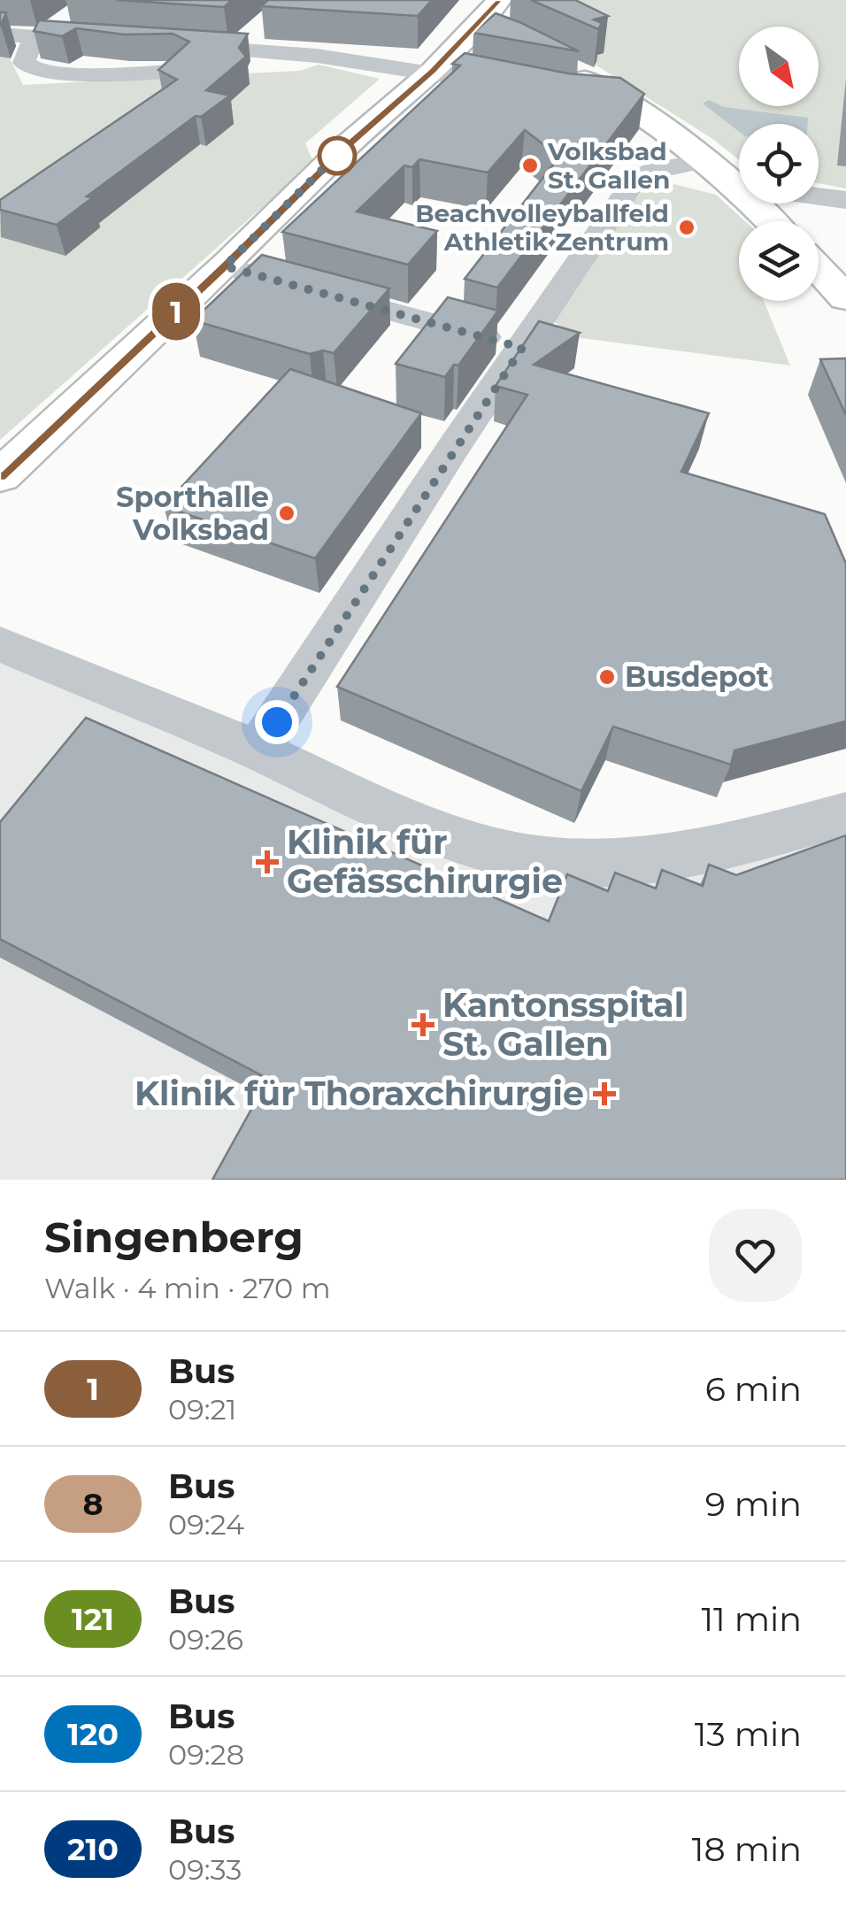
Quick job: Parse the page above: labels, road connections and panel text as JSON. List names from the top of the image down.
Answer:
{
  "places": {
    "other": [
      "Volksbad St. Gallen",
      "Beachvolleyballfeld Athletik Zentrum",
      "Sporthalle Volksbad",
      "Busdepot"
    ],
    "health": ["Klinik für Gefässchirurgie", "Kantonsspital St. Gallen", "Klinik für Thoraxchirurgie"]
  },
  "lines": ["bus line 1"],
  "north": "bottom right",
  "page": {
    "on_map": "1",
    "heading": ["Singenberg", "Walk · 4 min · 270 m"],
    "list": [
      {
        "mark": "1",
        "name": "Bus",
        "note": "09:21",
        "value": "6 min"
      },
      {
        "mark": "8",
        "name": "Bus",
        "note": "09:24",
        "value": "9 min"
      },
      {
        "mark": "121",
        "name": "Bus",
        "note": "09:26",
        "value": "11 min"
      },
      {
        "mark": "120",
        "name": "Bus",
        "note": "09:28",
        "value": "13 min"
      },
      {
        "mark": "210",
        "name": "Bus",
        "note": "09:33",
        "value": "18 min"
      }
    ]
  }
}
